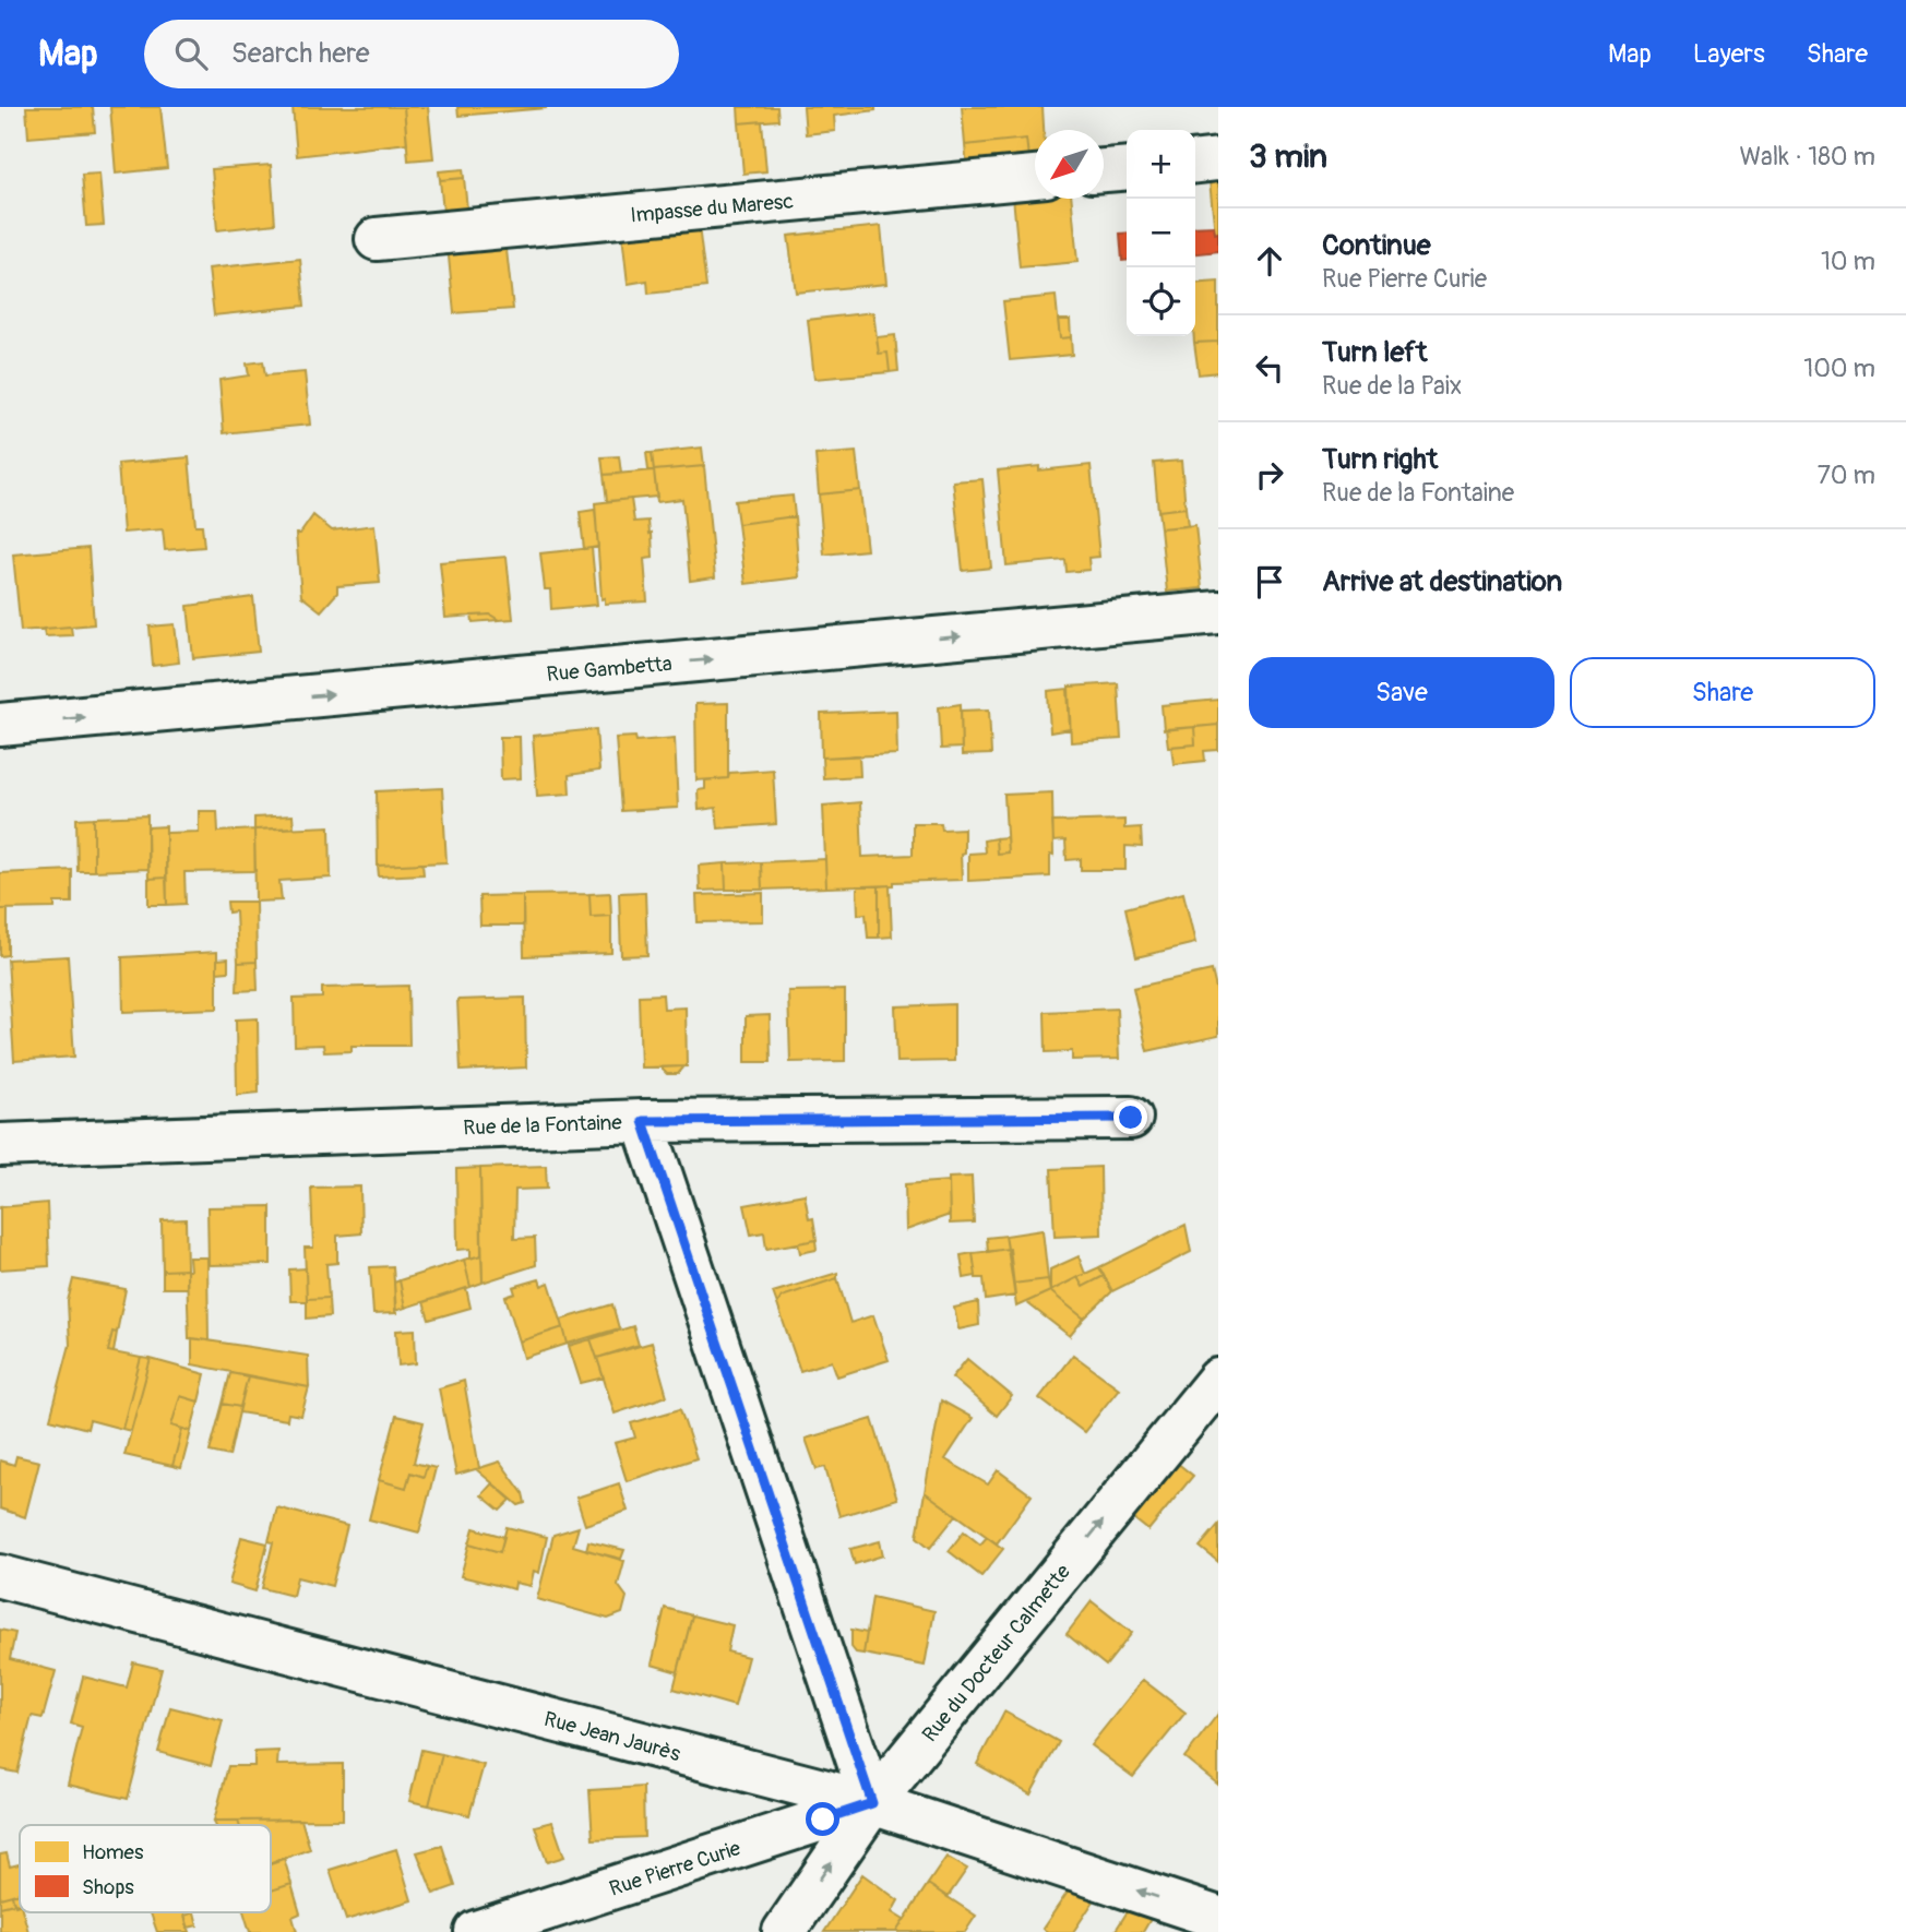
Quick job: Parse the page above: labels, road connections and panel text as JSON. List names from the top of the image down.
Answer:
{
  "streets": {
    "street": [
      "Impasse du Maresc",
      "Rue Gambetta",
      "Rue de la Fontaine",
      "Rue du Docteur Calmette",
      "Rue Jean Jaurès",
      "Rue Pierre Curie"
    ]
  },
  "crossings": [
    ["Rue du Docteur Calmette", "Rue Jean Jaurès"],
    ["Rue du Docteur Calmette", "Rue Pierre Curie"],
    ["Rue Jean Jaurès", "Rue Pierre Curie"]
  ],
  "one_way": ["Rue Gambetta", "Rue du Docteur Calmette"],
  "legend": ["Homes", "Shops"],
  "north": "bottom left",
  "page": {
    "header": "Map",
    "search": "Search here",
    "nav": ["Map", "Layers", "Share"],
    "heading": ["3 min", "Walk · 180 m"],
    "map_buttons": ["+", "−"],
    "list": [
      ["Continue", "Rue Pierre Curie", "10 m"],
      ["Turn left", "Rue de la Paix", "100 m"],
      ["Turn right", "Rue de la Fontaine", "70 m"],
      "Arrive at destination"
    ],
    "buttons": ["Save", "Share"]
  }
}
